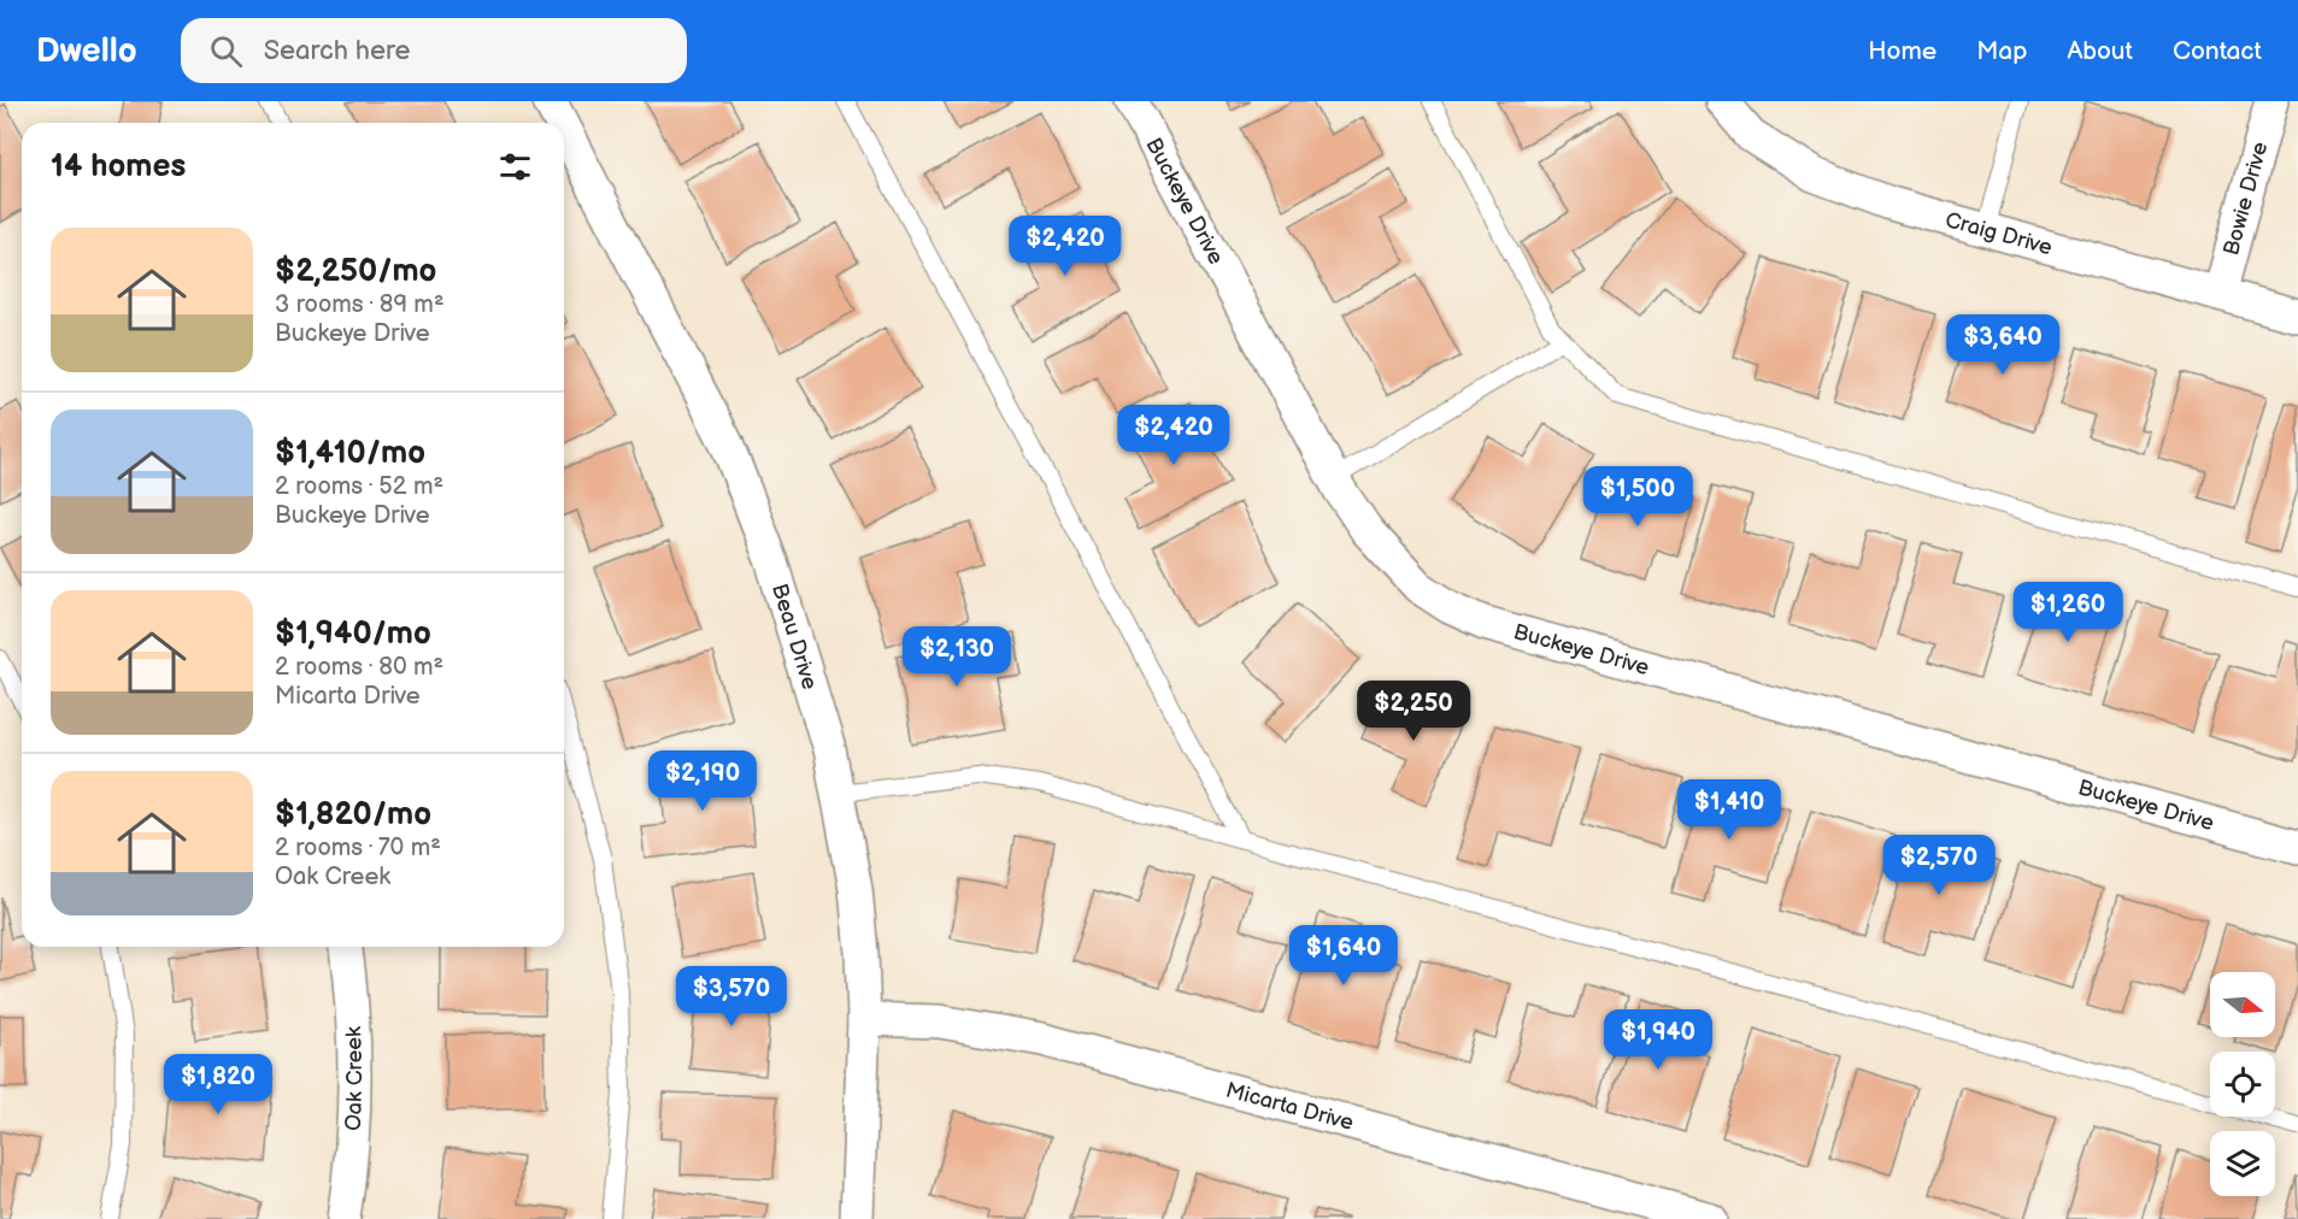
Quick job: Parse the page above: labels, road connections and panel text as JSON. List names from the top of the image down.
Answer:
{
  "streets": {
    "street": [
      "Bowie Drive",
      "Buckeye Drive",
      "Craig Drive",
      "Beau Drive",
      "Oak Creek",
      "Micarta Drive"
    ]
  },
  "crossings": [
    ["Bowie Drive", "Craig Drive"],
    ["Beau Drive", "Micarta Drive"]
  ],
  "north": "right",
  "page": {
    "header": "Dwello",
    "search": "Search here",
    "nav": [
      "Home",
      "Map",
      "About",
      "Contact"
    ],
    "heading": "14 homes",
    "list": [
      {
        "name": "$2,250/mo",
        "note": "3 rooms · 89 m² · Buckeye Drive"
      },
      {
        "name": "$1,410/mo",
        "note": "2 rooms · 52 m² · Buckeye Drive"
      },
      {
        "name": "$1,940/mo",
        "note": "2 rooms · 80 m² · Micarta Drive"
      },
      {
        "name": "$1,820/mo",
        "note": "2 rooms · 70 m² · Oak Creek"
      }
    ],
    "price": [
      "$2,420",
      "$3,640",
      "$2,420",
      "$1,500",
      "$1,260",
      "$2,130",
      "$2,250",
      "$2,190",
      "$1,410",
      "$2,570",
      "$1,640",
      "$3,570",
      "$1,940",
      "$1,820"
    ]
  }
}
